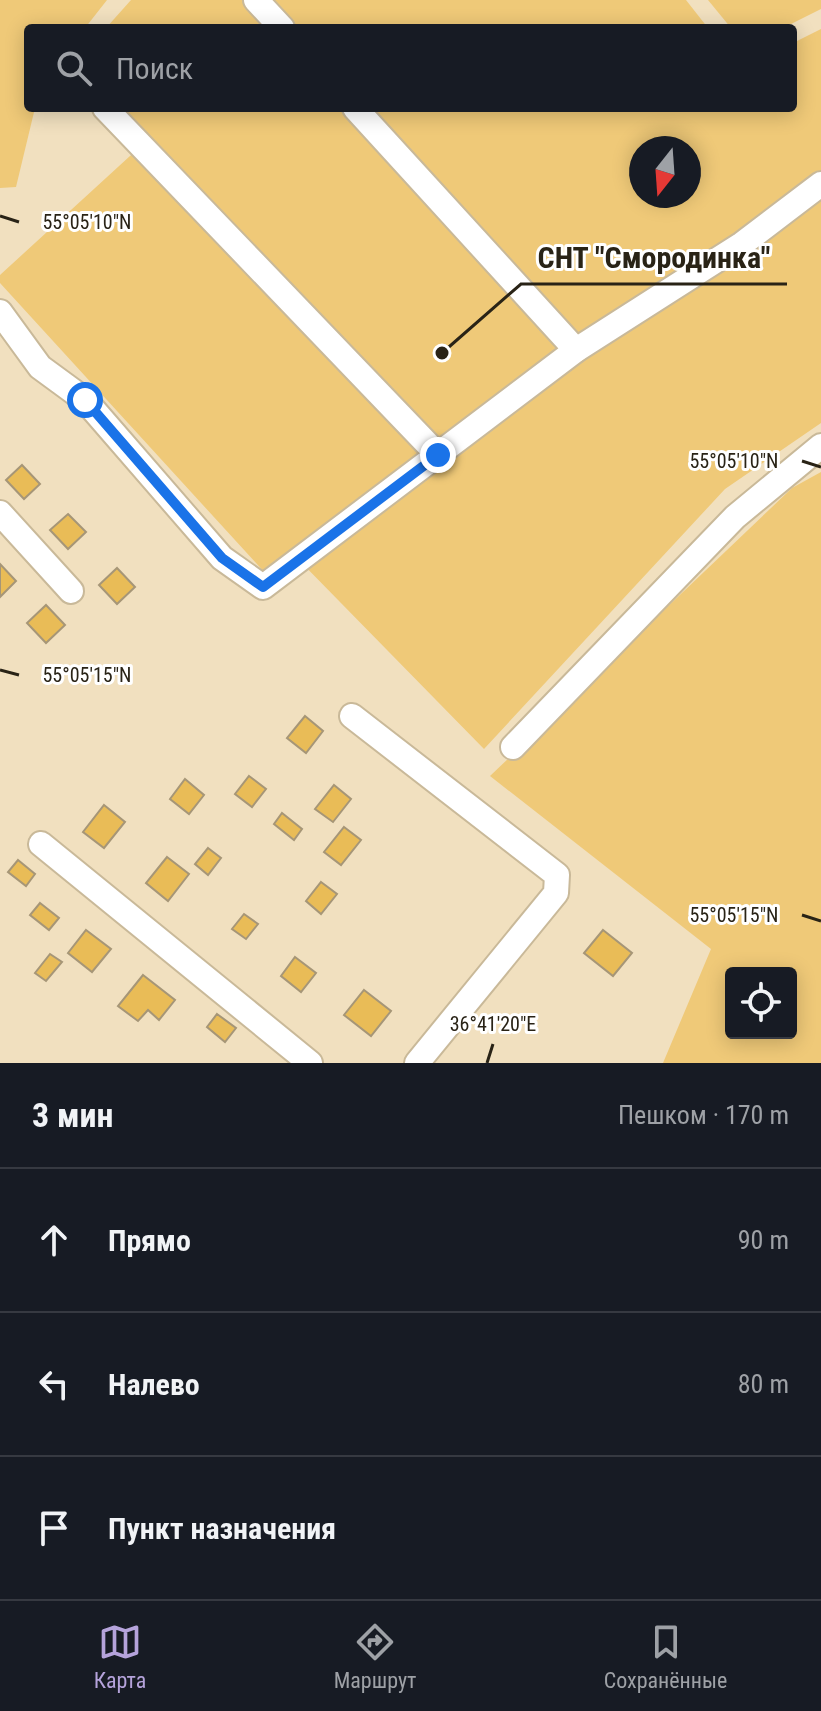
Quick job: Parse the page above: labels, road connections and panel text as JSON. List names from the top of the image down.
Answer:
{
  "places": ["СНТ \"Смородинка\""],
  "north": "bottom",
  "page": {
    "search": "Поиск",
    "heading": ["3 мин", "Пешком · 170 m"],
    "list": [
      ["Прямо", "90 m"],
      ["Налево", "80 m"],
      "Пункт назначения"
    ],
    "nav": ["Карта", "Маршрут", "Сохранённые"]
  },
  "coordinates": ["55°05'10\"N", "55°05'15\"N", "36°41'20\"E"]
}
